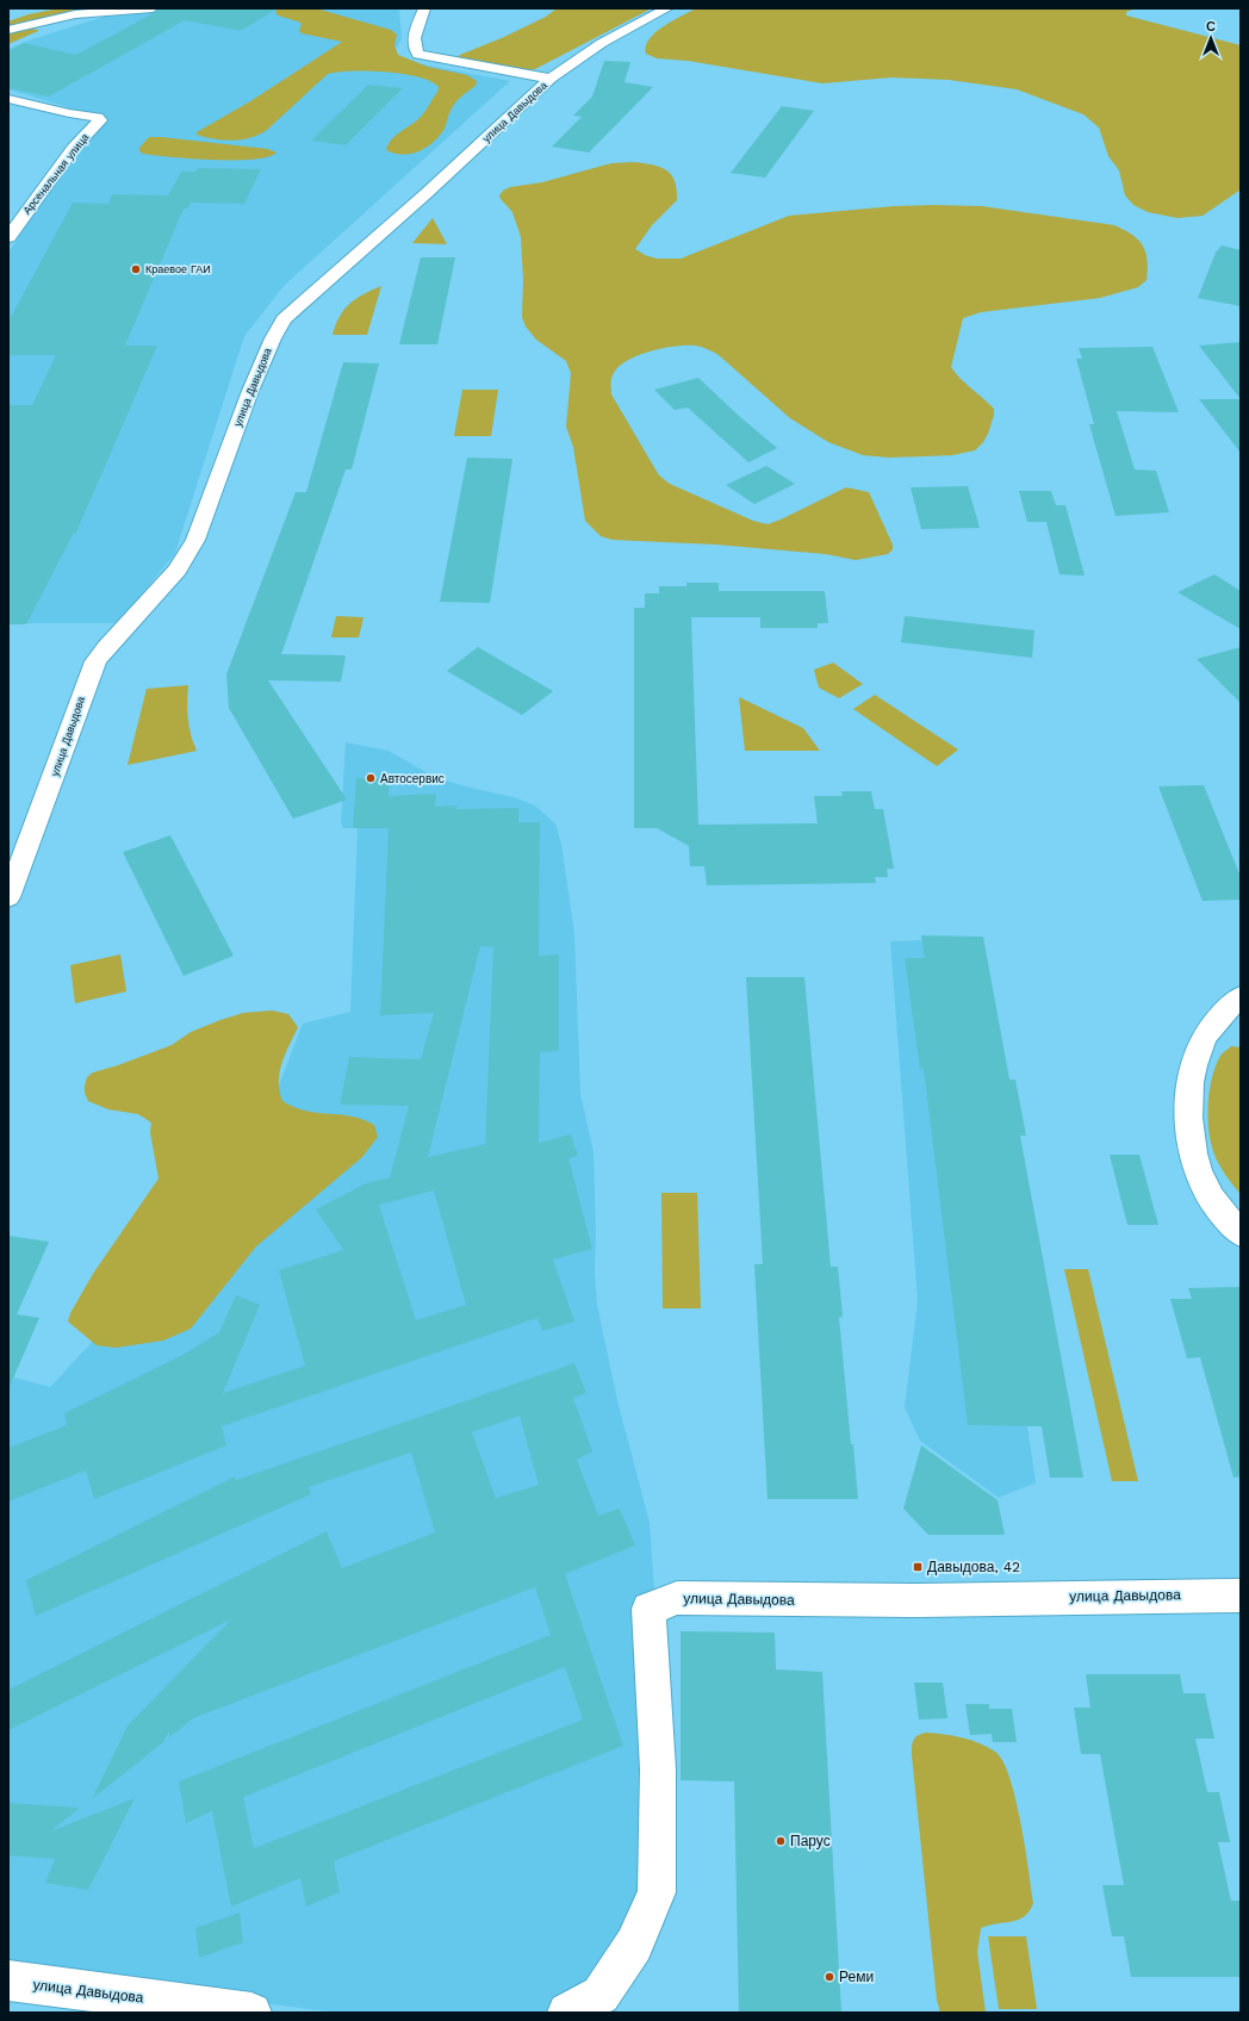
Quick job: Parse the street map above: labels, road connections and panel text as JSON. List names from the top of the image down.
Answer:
{
  "streets": {
    "street": ["улица Давыдова", "Арсенальная улица"]
  },
  "places": {
    "other": [
      "Краевое ГАИ",
      "Автосервис",
      "Парус",
      "Реми"
    ],
    "transit": ["Давыдова, 42"]
  },
  "north": "top"
}
